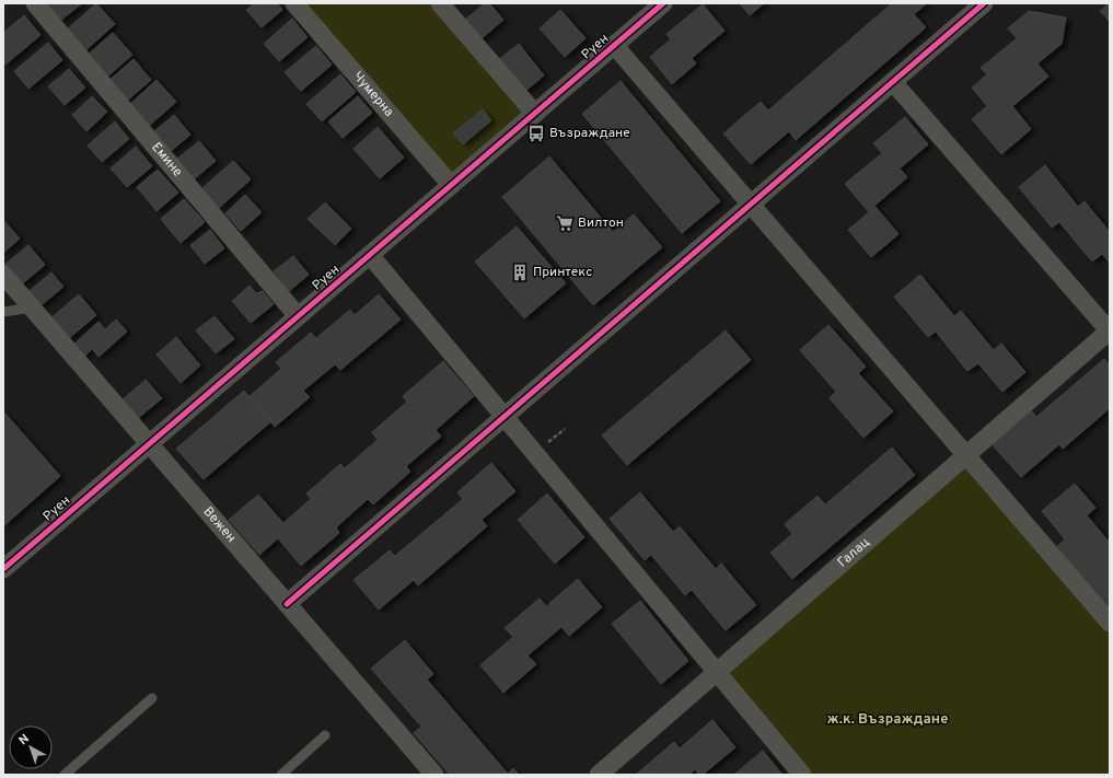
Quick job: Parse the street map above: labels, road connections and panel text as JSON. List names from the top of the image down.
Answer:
{
  "streets": {
    "street": [
      "Руен",
      "Чумерна",
      "Емине",
      "Вежен",
      "Галац"
    ]
  },
  "crossings": [
    ["Руен", "Чумерна"],
    ["Руен", "Емине"],
    ["Руен", "Вежен"]
  ],
  "districts": ["ж.к. Възраждане"],
  "places": {
    "bus stop": ["Възраждане"],
    "supermarket": ["Вилтон"],
    "building": ["Принтекс"]
  },
  "north": "top left"
}
